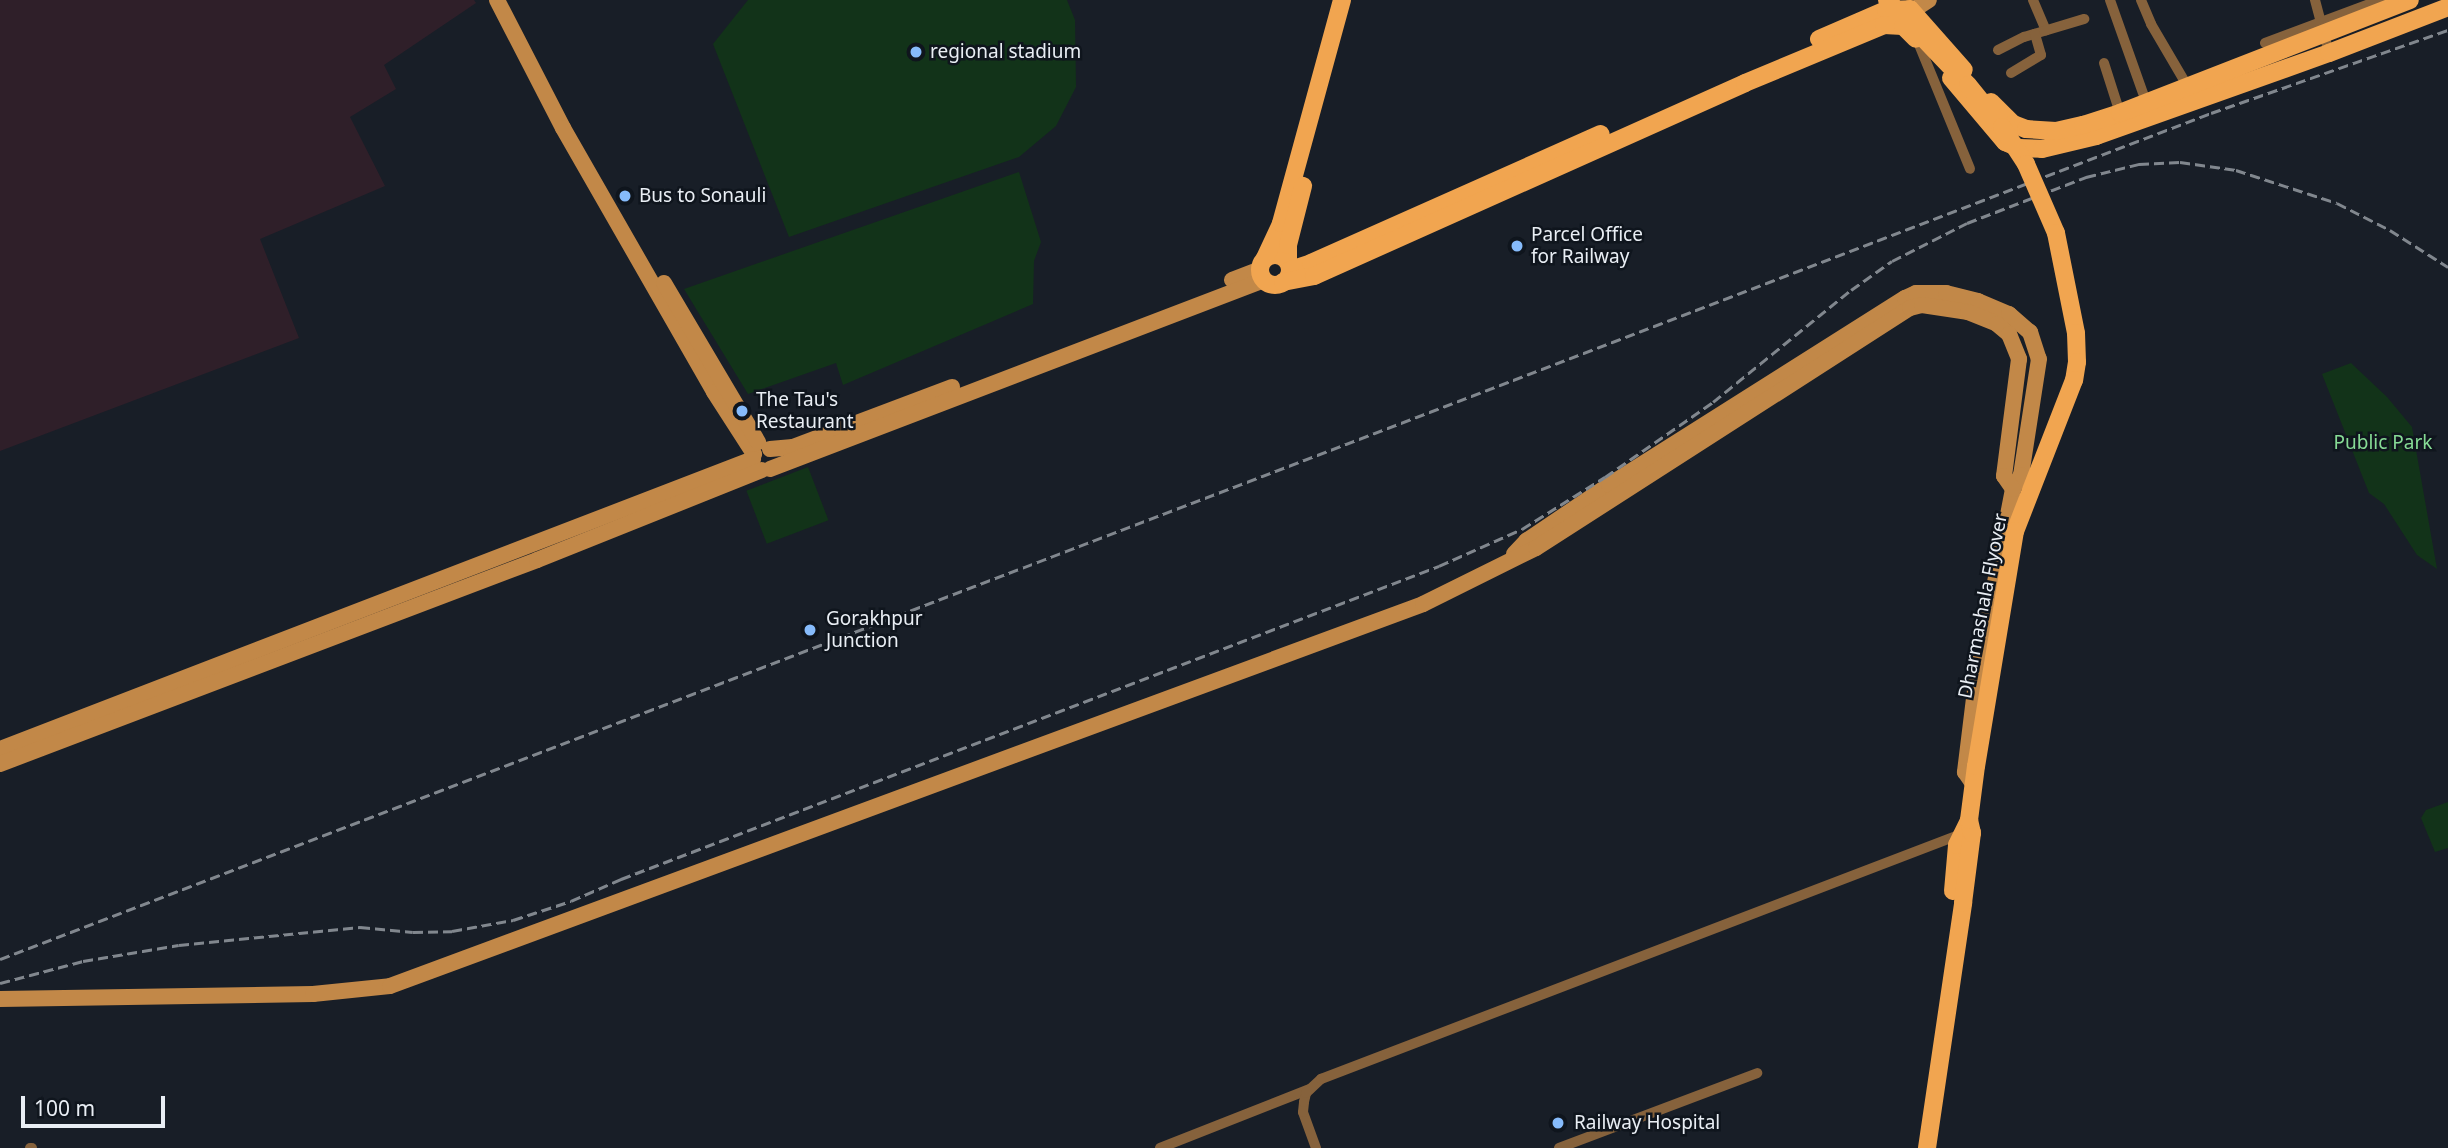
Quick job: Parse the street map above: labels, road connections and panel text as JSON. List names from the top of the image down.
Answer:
{
  "streets": {
    "main road": ["Dharmashala Flyover"]
  },
  "parks": ["Public Park"],
  "places": [
    "regional stadium",
    "Bus to Sonauli",
    "Parcel Office for Railway",
    "The Tau's Restaurant",
    "Gorakhpur Junction",
    "Railway Hospital"
  ],
  "scale_bar": "100 m"
}
